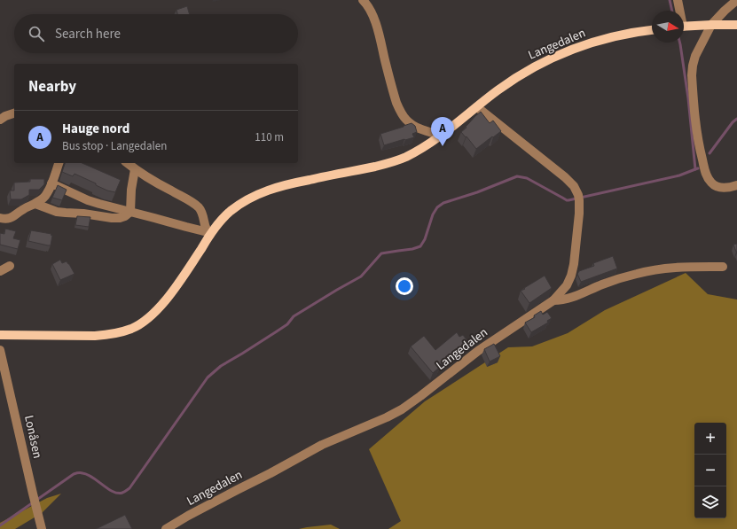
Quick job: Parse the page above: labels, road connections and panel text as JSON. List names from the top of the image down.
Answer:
{
  "streets": {
    "main road": ["Langedalen"],
    "street": ["Lonåsen"]
  },
  "north": "right",
  "page": {
    "search": "Search here",
    "heading": "Nearby",
    "list": [
      {
        "mark": "A",
        "name": "Hauge nord",
        "note": "Bus stop · Langedalen",
        "value": "110 m"
      }
    ],
    "pins": "A",
    "map_buttons": ["+", "−"]
  }
}
